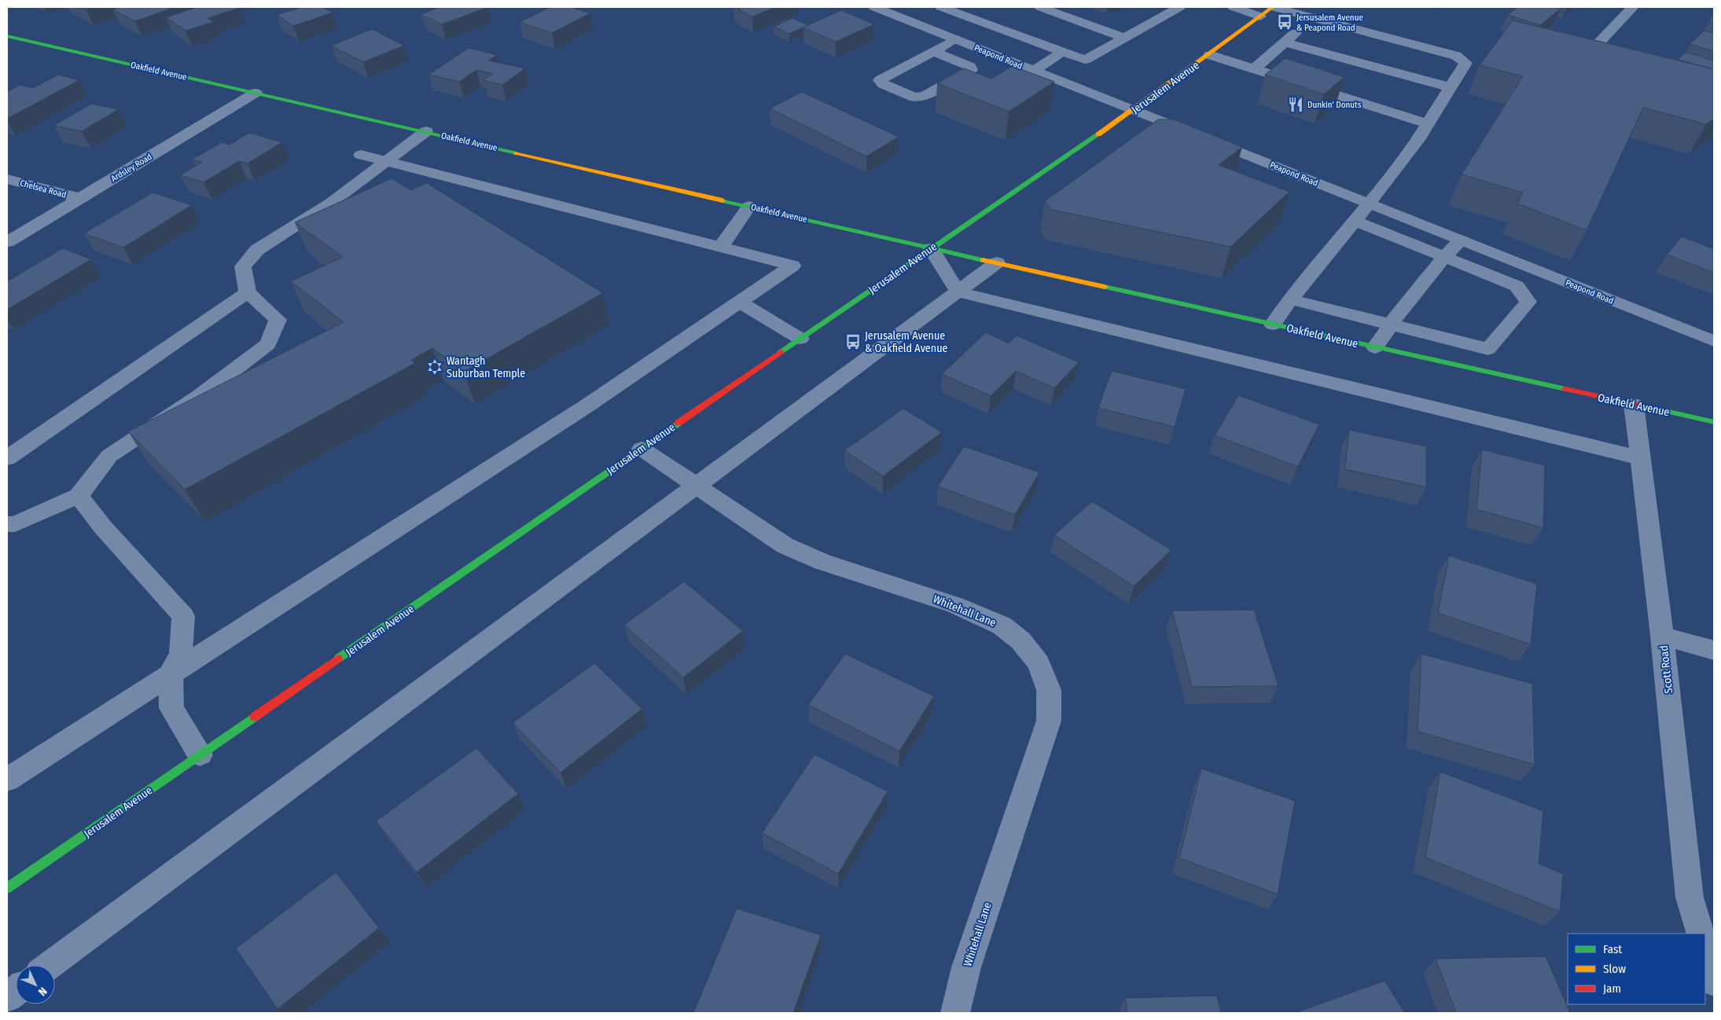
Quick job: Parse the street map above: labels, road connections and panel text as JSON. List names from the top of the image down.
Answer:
{
  "streets": {
    "street": [
      "Peapond Road",
      "Oakfield Avenue",
      "Jerusalem Avenue",
      "Ardsley Road",
      "Chelsea Road",
      "Whitehall Lane",
      "Scott Road"
    ]
  },
  "crossings": [
    ["Peapond Road", "Jerusalem Avenue"],
    ["Oakfield Avenue", "Jerusalem Avenue"],
    ["Oakfield Avenue", "Ardsley Road"],
    ["Oakfield Avenue", "Scott Road"],
    ["Jerusalem Avenue", "Whitehall Lane"],
    ["Ardsley Road", "Chelsea Road"]
  ],
  "places": {
    "bus stop": ["Jersusalem Avenue & Peapond Road", "Jerusalem Avenue & Oakfield Avenue"],
    "restaurant": ["Dunkin' Donuts"],
    "synagogue": ["Wantagh Suburban Temple"]
  },
  "legend": ["Fast", "Slow", "Jam"],
  "north": "bottom right"
}
